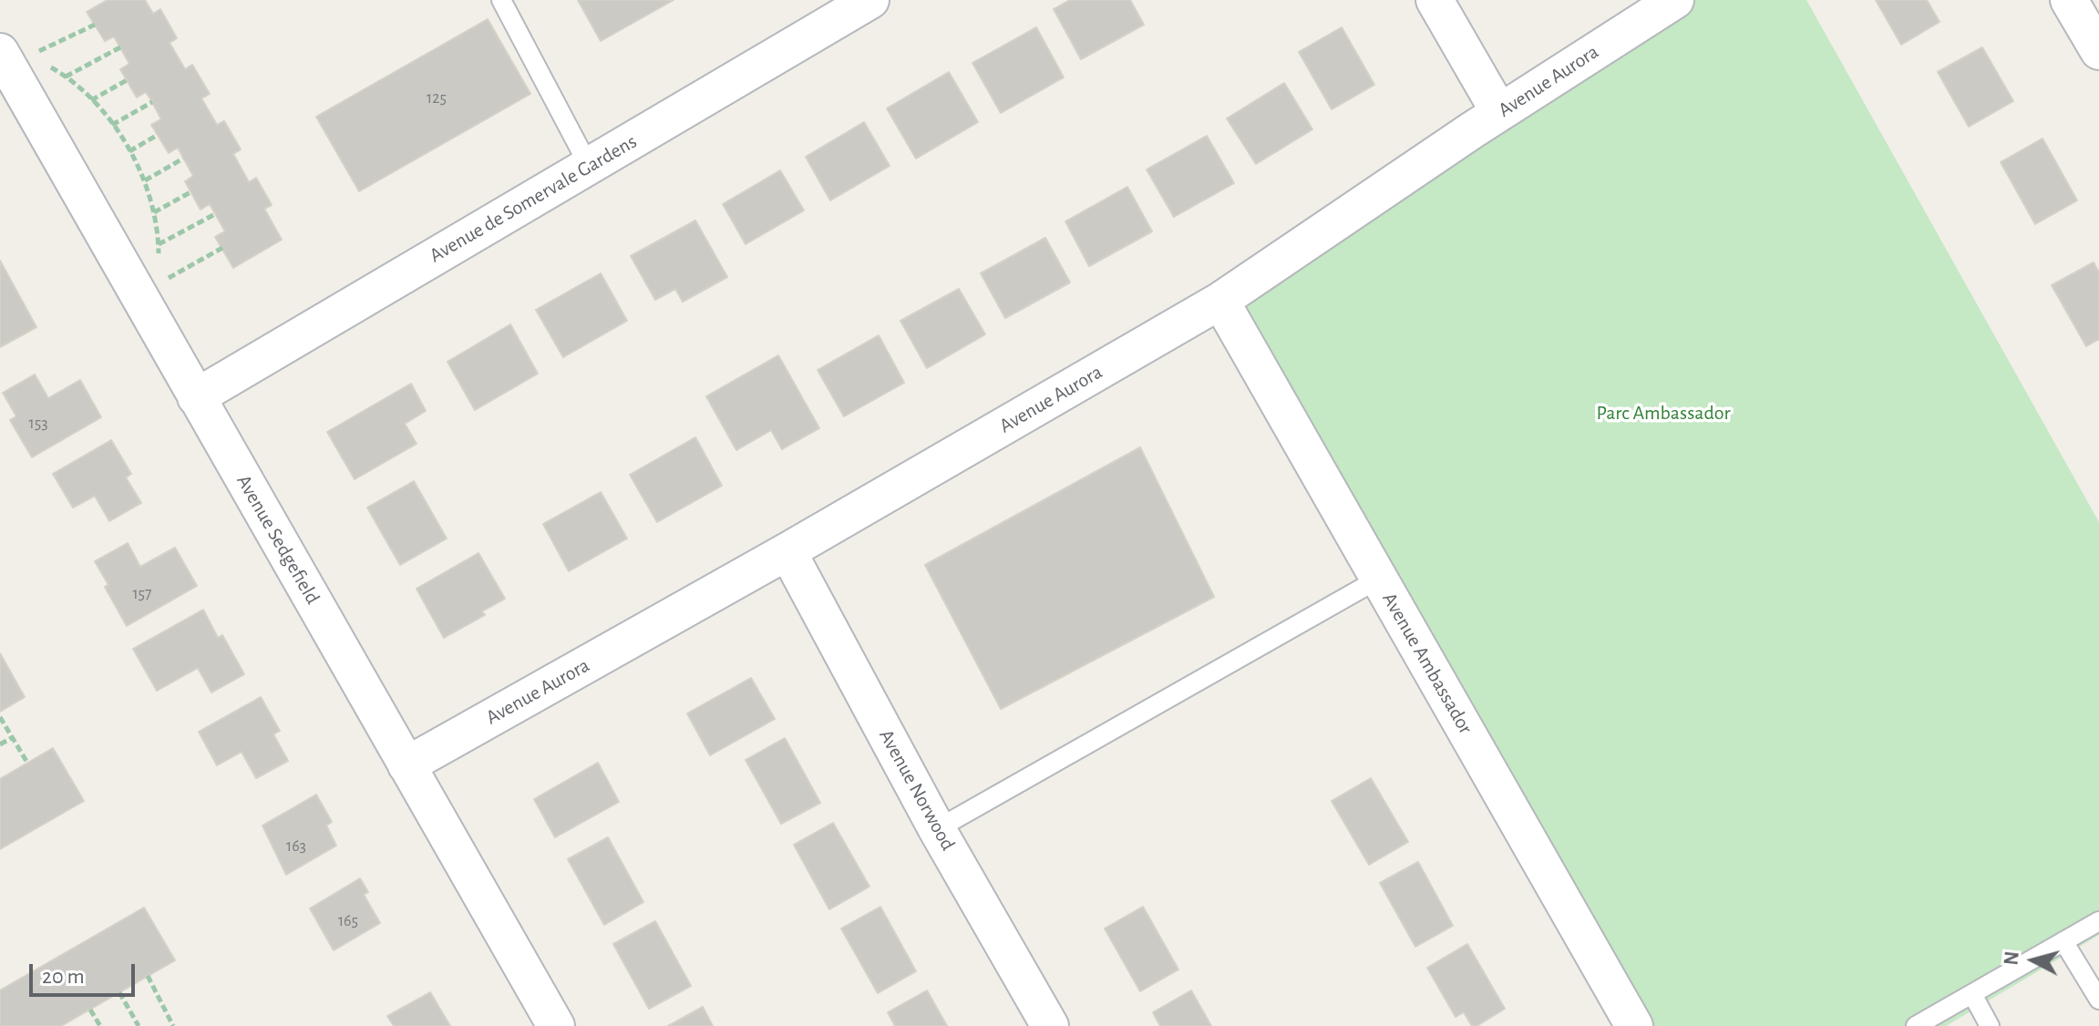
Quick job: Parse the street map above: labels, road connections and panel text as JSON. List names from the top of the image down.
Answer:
{
  "streets": {
    "street": [
      "Avenue Aurora",
      "Avenue de Somervale Gardens",
      "Avenue Sedgefield",
      "Avenue Ambassador",
      "Avenue Norwood"
    ]
  },
  "crossings": [
    ["Avenue Aurora", "Avenue Sedgefield"],
    ["Avenue Aurora", "Avenue Ambassador"],
    ["Avenue Aurora", "Avenue Norwood"],
    ["Avenue de Somervale Gardens", "Avenue Sedgefield"]
  ],
  "parks": ["Parc Ambassador"],
  "house_numbers": [
    "125",
    "153",
    "157",
    "163",
    "165"
  ],
  "scale_bar": "20 m",
  "north": "left"
}
